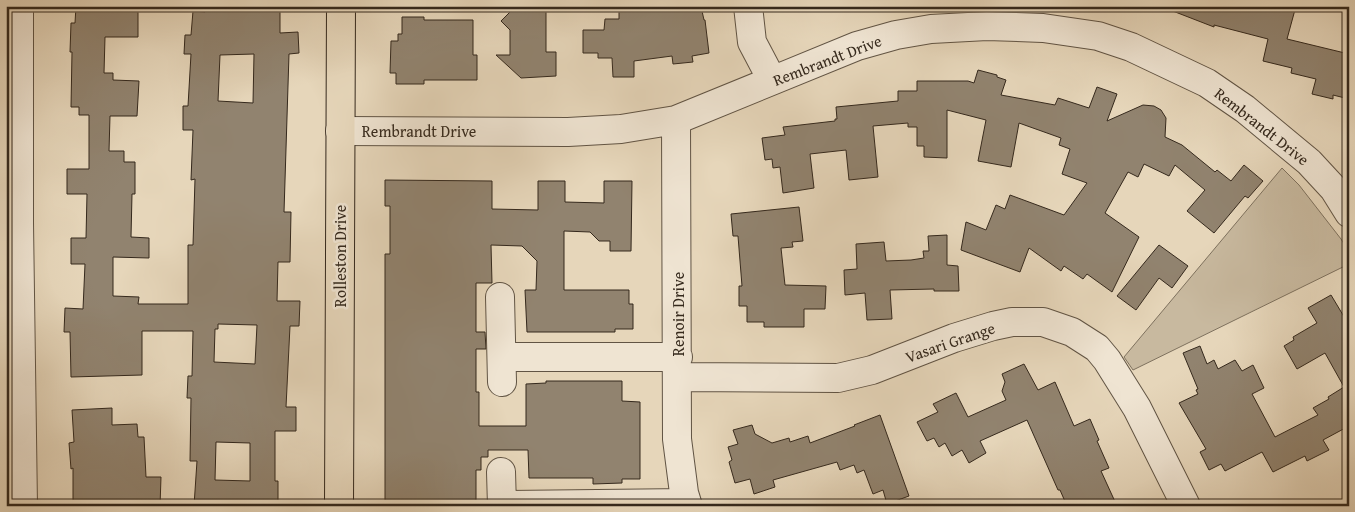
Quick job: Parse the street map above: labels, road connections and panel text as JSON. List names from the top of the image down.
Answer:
{
  "streets": {
    "main road": ["Rolleston Drive"],
    "street": ["Rembrandt Drive", "Renoir Drive", "Vasari Grange"]
  },
  "crossings": [
    ["Rembrandt Drive", "Rolleston Drive"],
    ["Rembrandt Drive", "Renoir Drive"],
    ["Renoir Drive", "Vasari Grange"]
  ]
}
